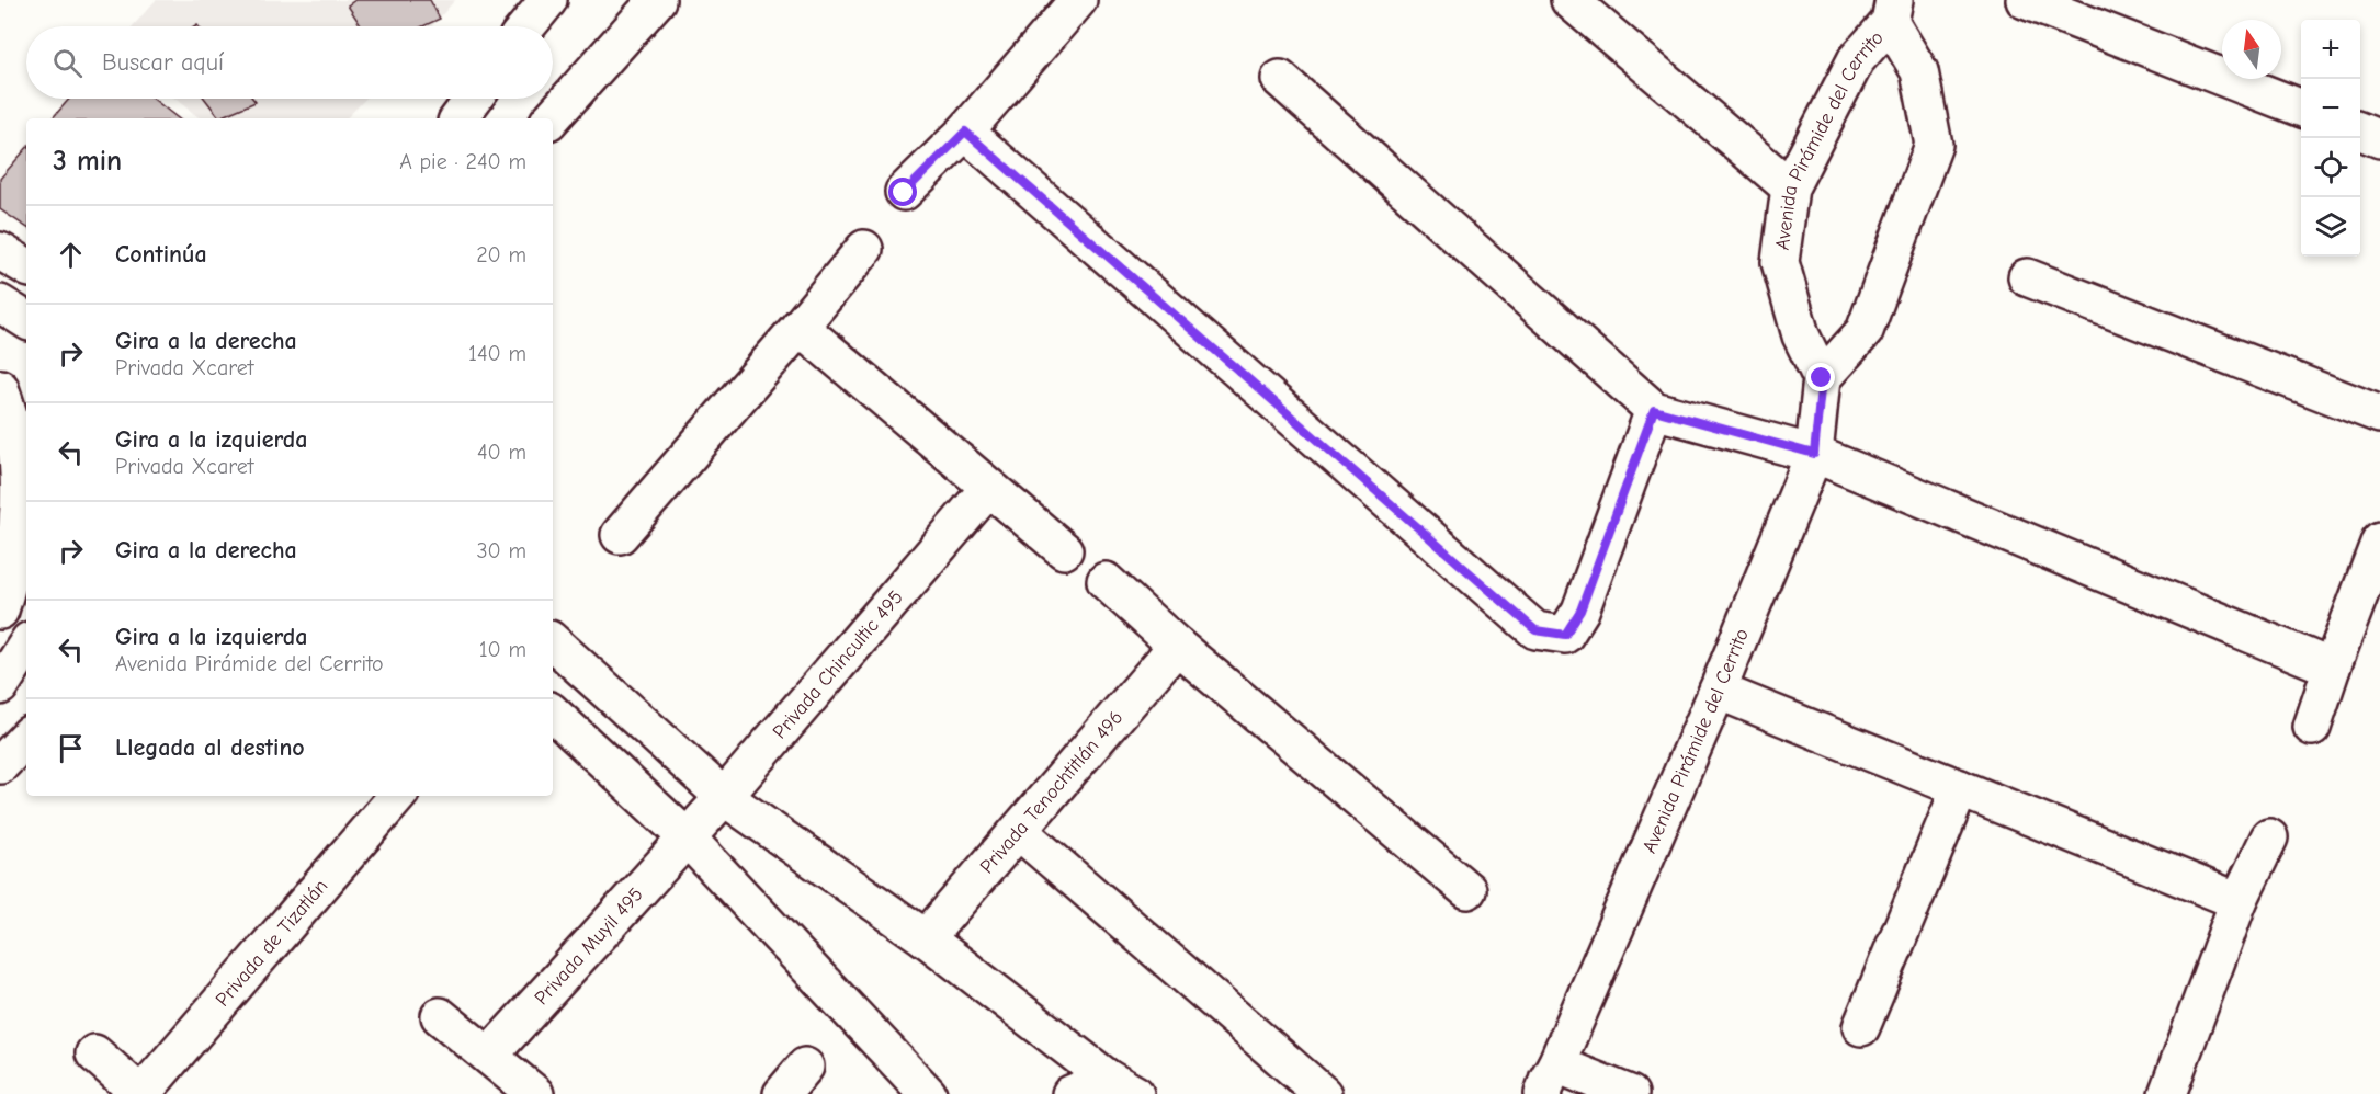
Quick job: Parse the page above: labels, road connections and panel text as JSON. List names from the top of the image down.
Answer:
{
  "streets": {
    "street": [
      "Avenida Pirámide del Cerrito",
      "Privada Chincultic 495",
      "Privada Tenochtitlán 496",
      "Privada de Tizatlán",
      "Privada Muyil 495"
    ]
  },
  "crossings": [
    ["Privada Chincultic 495", "Privada Muyil 495"]
  ],
  "north": "top",
  "page": {
    "map_buttons": ["+", "−"],
    "search": "Buscar aquí",
    "heading": ["3 min", "A pie · 240 m"],
    "list": [
      ["Continúa", "20 m"],
      ["Gira a la derecha", "Privada Xcaret", "140 m"],
      ["Gira a la izquierda", "Privada Xcaret", "40 m"],
      ["Gira a la derecha", "30 m"],
      ["Gira a la izquierda", "Avenida Pirámide del Cerrito", "10 m"],
      "Llegada al destino"
    ]
  }
}
